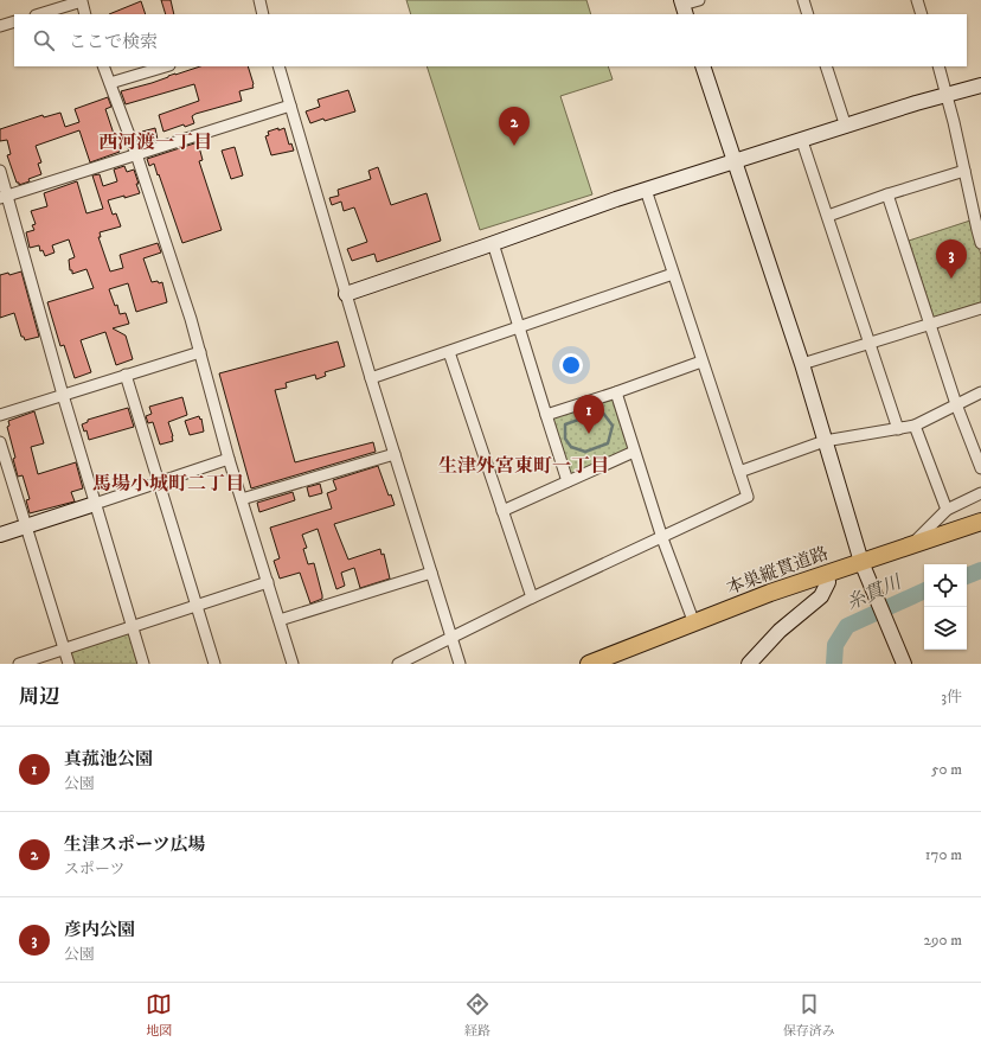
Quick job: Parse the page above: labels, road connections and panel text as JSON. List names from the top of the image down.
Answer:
{
  "streets": {
    "main road": ["本巣縦貫道路"]
  },
  "districts": ["西河渡一丁目", "生津外宮東町一丁目", "馬場小城町二丁目"],
  "water": ["糸貫川"],
  "page": {
    "search": "ここで検索",
    "pins": ["2", "3", "1"],
    "heading": ["周辺", "3件"],
    "list": [
      {
        "mark": "1",
        "name": "真菰池公園",
        "note": "公園",
        "value": "50 m"
      },
      {
        "mark": "2",
        "name": "生津スポーツ広場",
        "note": "スポーツ",
        "value": "170 m"
      },
      {
        "mark": "3",
        "name": "彦内公園",
        "note": "公園",
        "value": "290 m"
      }
    ],
    "nav": ["地図", "経路", "保存済み"]
  }
}
